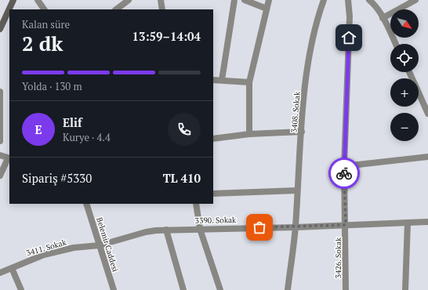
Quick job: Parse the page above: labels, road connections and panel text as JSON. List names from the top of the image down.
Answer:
{
  "streets": {
    "street": [
      "3408. Sokak",
      "3390. Sokak",
      "Belemir Caddesi",
      "3411. Sokak",
      "3426. Sokak"
    ]
  },
  "crossings": [
    ["3408. Sokak", "3390. Sokak"],
    ["3390. Sokak", "Belemir Caddesi"],
    ["3390. Sokak", "3411. Sokak"],
    ["3390. Sokak", "3426. Sokak"],
    ["Belemir Caddesi", "3411. Sokak"]
  ],
  "north": "bottom right",
  "page": {
    "map_buttons": ["+", "−"],
    "heading": ["2 dk", "Kalan süre", "13:59–14:04"],
    "panel": [
      "Elif",
      "Kurye · 4.4",
      "Sipariş #5330",
      "TL 410"
    ],
    "bar": "Yolda · 130 m",
    "round": "E"
  }
}
